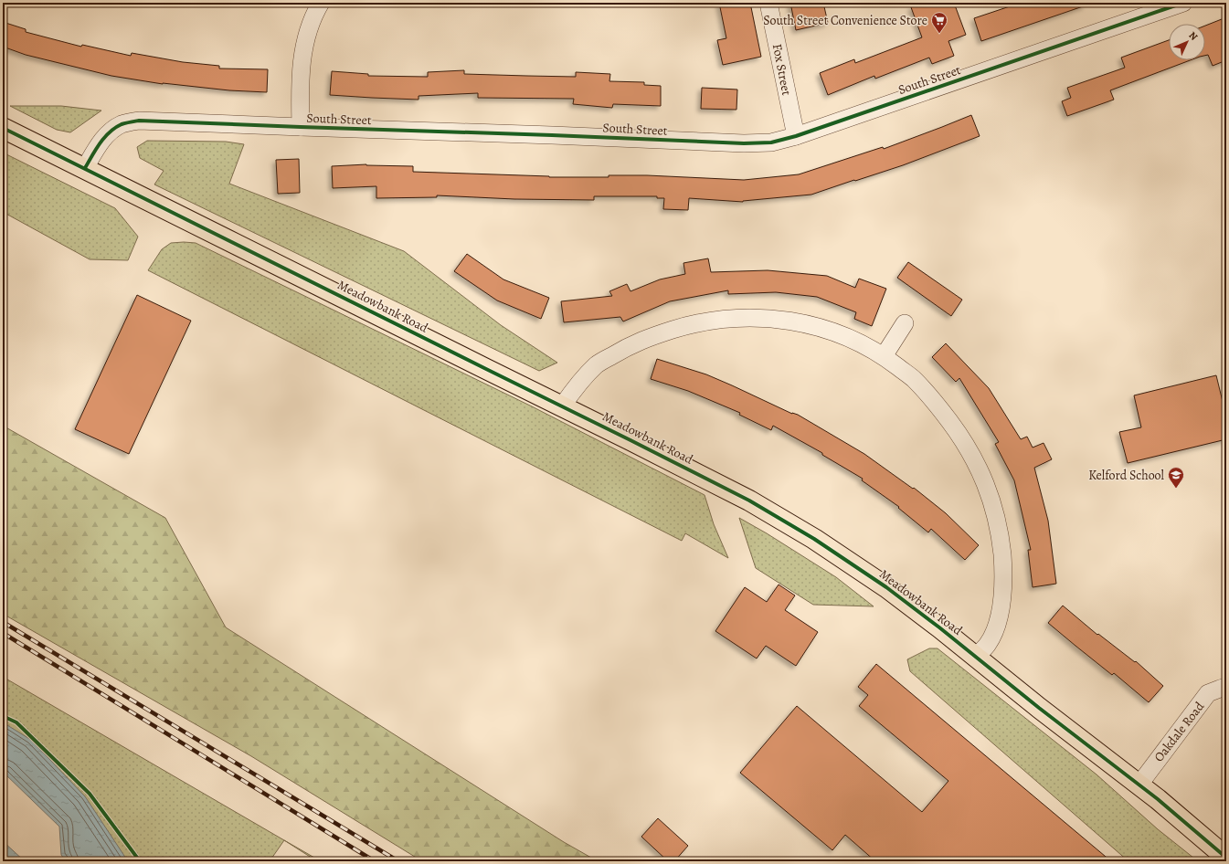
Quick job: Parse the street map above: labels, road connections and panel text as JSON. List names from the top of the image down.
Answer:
{
  "streets": {
    "main road": ["Meadowbank Road"],
    "street": ["Fox Street", "South Street", "Oakdale Road"]
  },
  "crossings": [
    ["Fox Street", "South Street"],
    ["South Street", "Meadowbank Road"],
    ["Meadowbank Road", "Oakdale Road"]
  ],
  "places": {
    "supermarket": ["South Street Convenience Store"],
    "school or university": ["Kelford School"]
  },
  "north": "top right"
}
